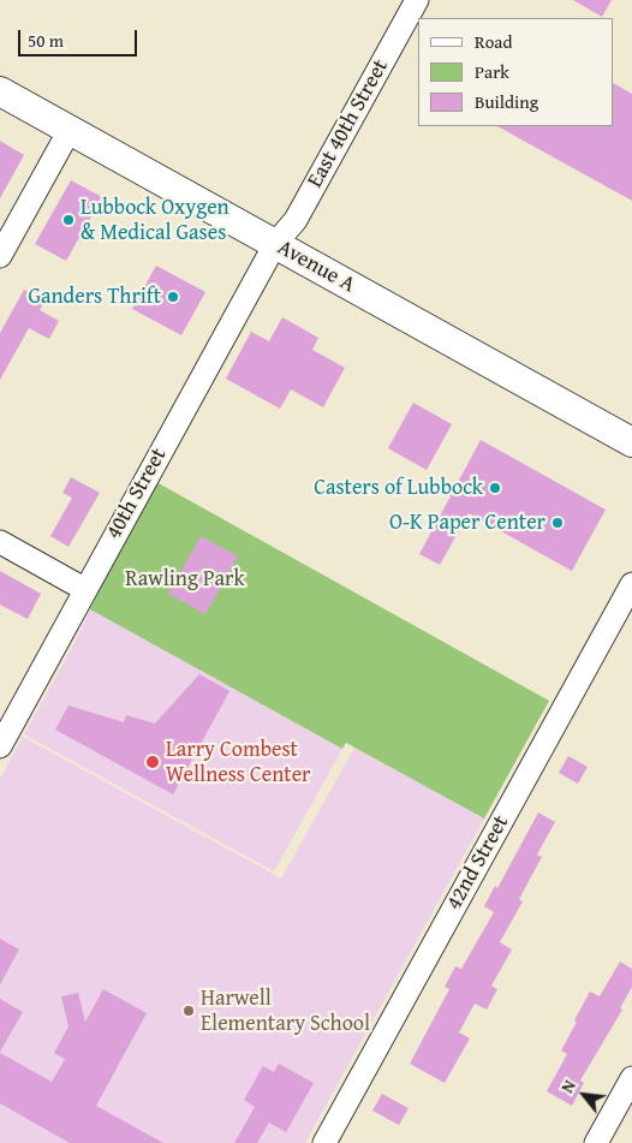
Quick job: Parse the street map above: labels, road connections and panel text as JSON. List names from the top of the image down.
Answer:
{
  "streets": {
    "main road": ["Avenue A"],
    "street": ["East 40th Street", "40th Street", "42nd Street"]
  },
  "crossings": [
    ["East 40th Street", "Avenue A"],
    ["East 40th Street", "40th Street"],
    ["Avenue A", "40th Street"]
  ],
  "parks": ["Rawling Park"],
  "places": [
    "Lubbock Oxygen & Medical Gases",
    "Ganders Thrift",
    "Casters of Lubbock",
    "O-K Paper Center",
    "Larry Combest Wellness Center",
    "Harwell Elementary School"
  ],
  "legend": ["Road", "Park", "Building"],
  "scale_bar": "50 m",
  "north": "top left"
}
